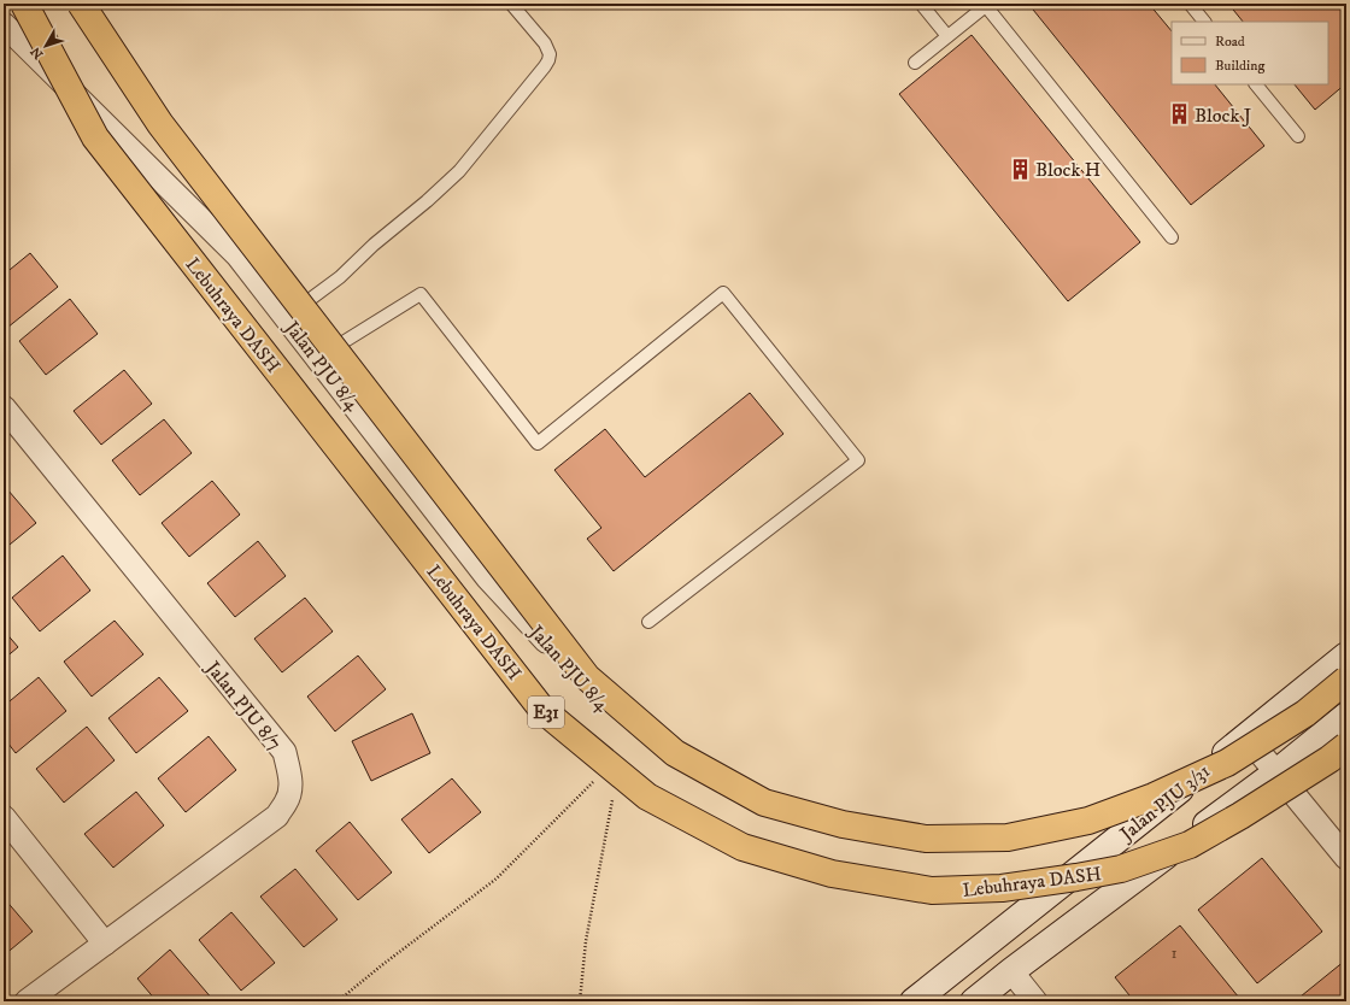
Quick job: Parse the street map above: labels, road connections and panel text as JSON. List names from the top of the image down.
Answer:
{
  "streets": {
    "highway": ["Lebuhraya DASH", "E31"],
    "street": ["Jalan PJU 8/4", "Jalan PJU 8/7", "Jalan PJU 3/31"]
  },
  "places": {
    "building": ["Block J", "Block H"]
  },
  "house_numbers": ["1"],
  "legend": ["Road", "Building"],
  "north": "bottom left"
}
